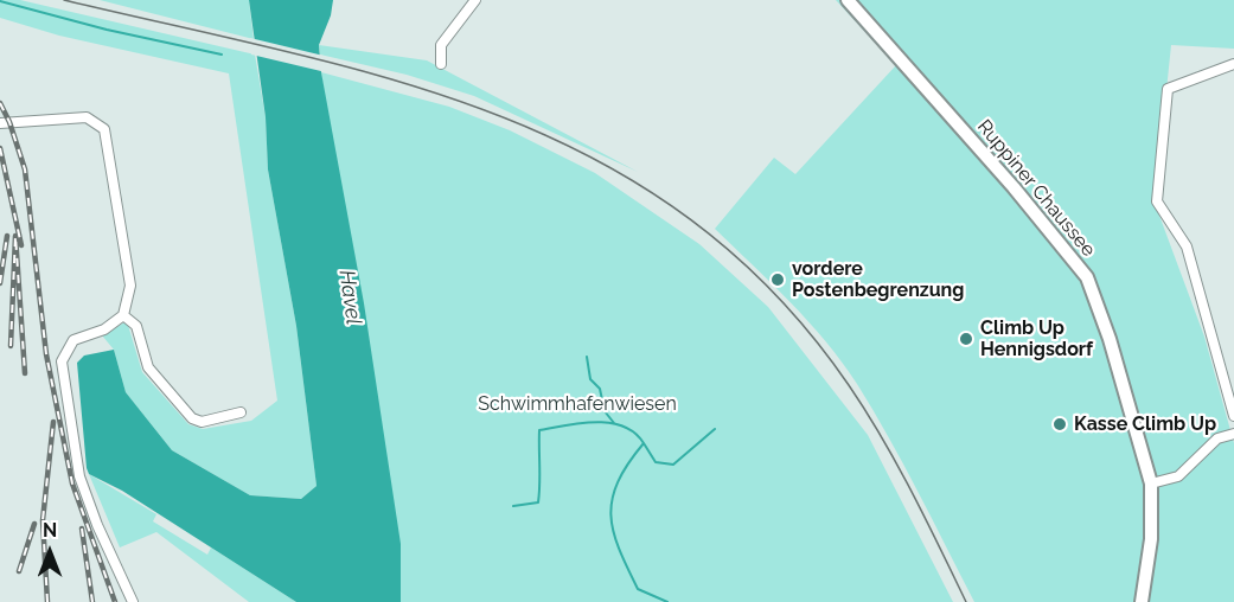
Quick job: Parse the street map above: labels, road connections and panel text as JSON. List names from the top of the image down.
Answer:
{
  "streets": {
    "main road": ["Ruppiner Chaussee"]
  },
  "water": ["Havel"],
  "parks": ["Schwimmhafenwiesen"],
  "places": ["vordere Postenbegrenzung", "Climb Up Hennigsdorf", "Kasse Climb Up"],
  "north": "top"
}
